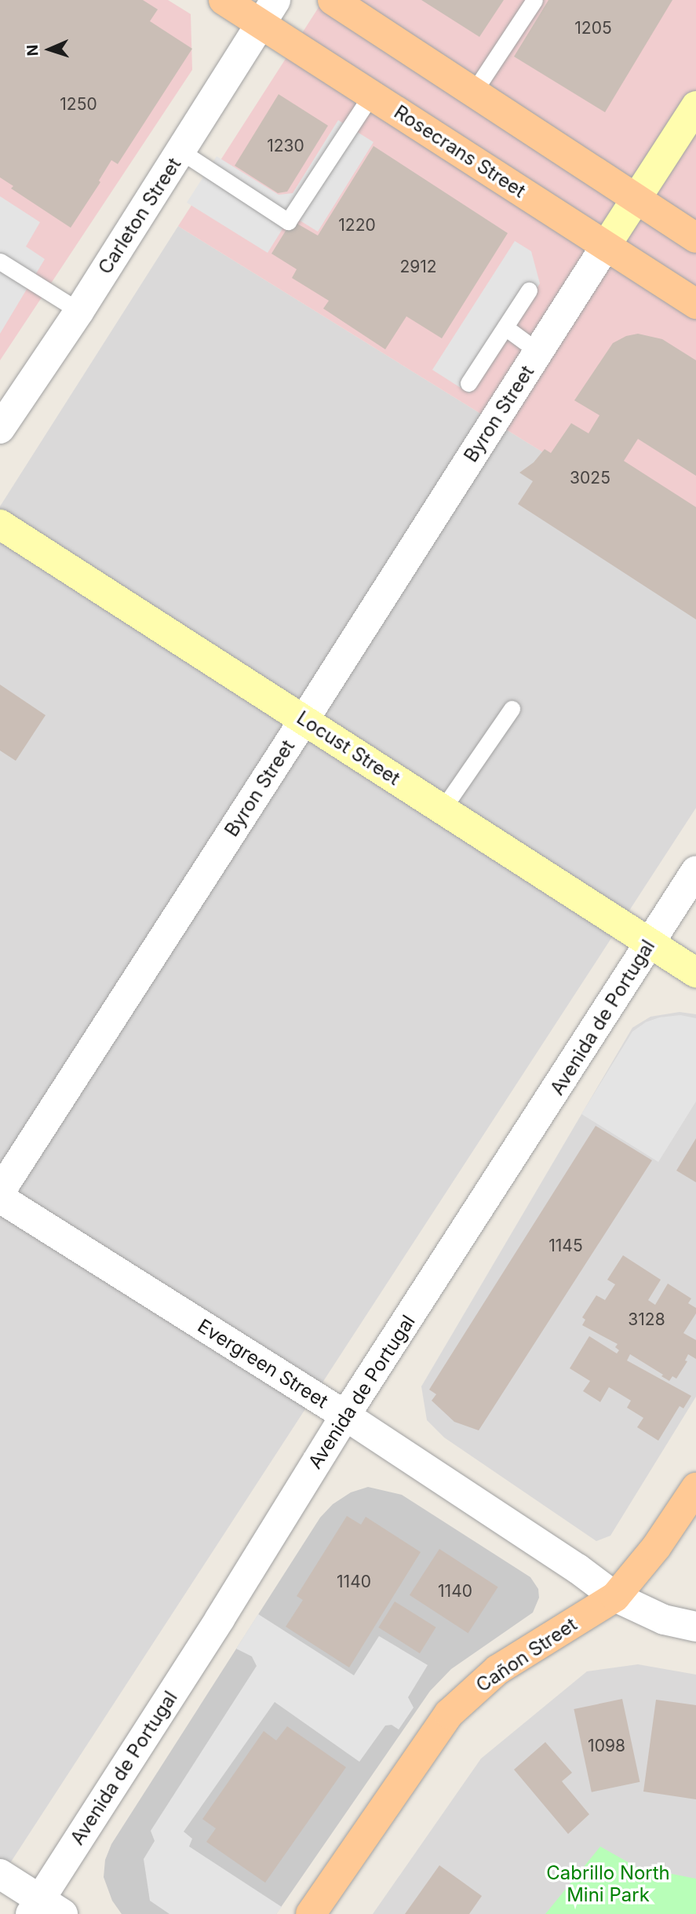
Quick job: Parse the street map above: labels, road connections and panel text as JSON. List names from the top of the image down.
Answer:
{
  "streets": {
    "main road": ["Rosecrans Street", "Cañon Street"],
    "street": [
      "Carleton Street",
      "Byron Street",
      "Locust Street",
      "Avenida de Portugal",
      "Evergreen Street"
    ]
  },
  "crossings": [
    ["Rosecrans Street", "Carleton Street"],
    ["Rosecrans Street", "Byron Street"],
    ["Byron Street", "Locust Street"],
    ["Locust Street", "Avenida de Portugal"],
    ["Avenida de Portugal", "Evergreen Street"],
    ["Evergreen Street", "Cañon Street"]
  ],
  "parks": ["Cabrillo North Mini Park"],
  "house_numbers": [
    "1205",
    "1250",
    "1230",
    "1220",
    "2912",
    "3025",
    "1145",
    "3128",
    "1140",
    "1140",
    "1098"
  ],
  "north": "left"
}
